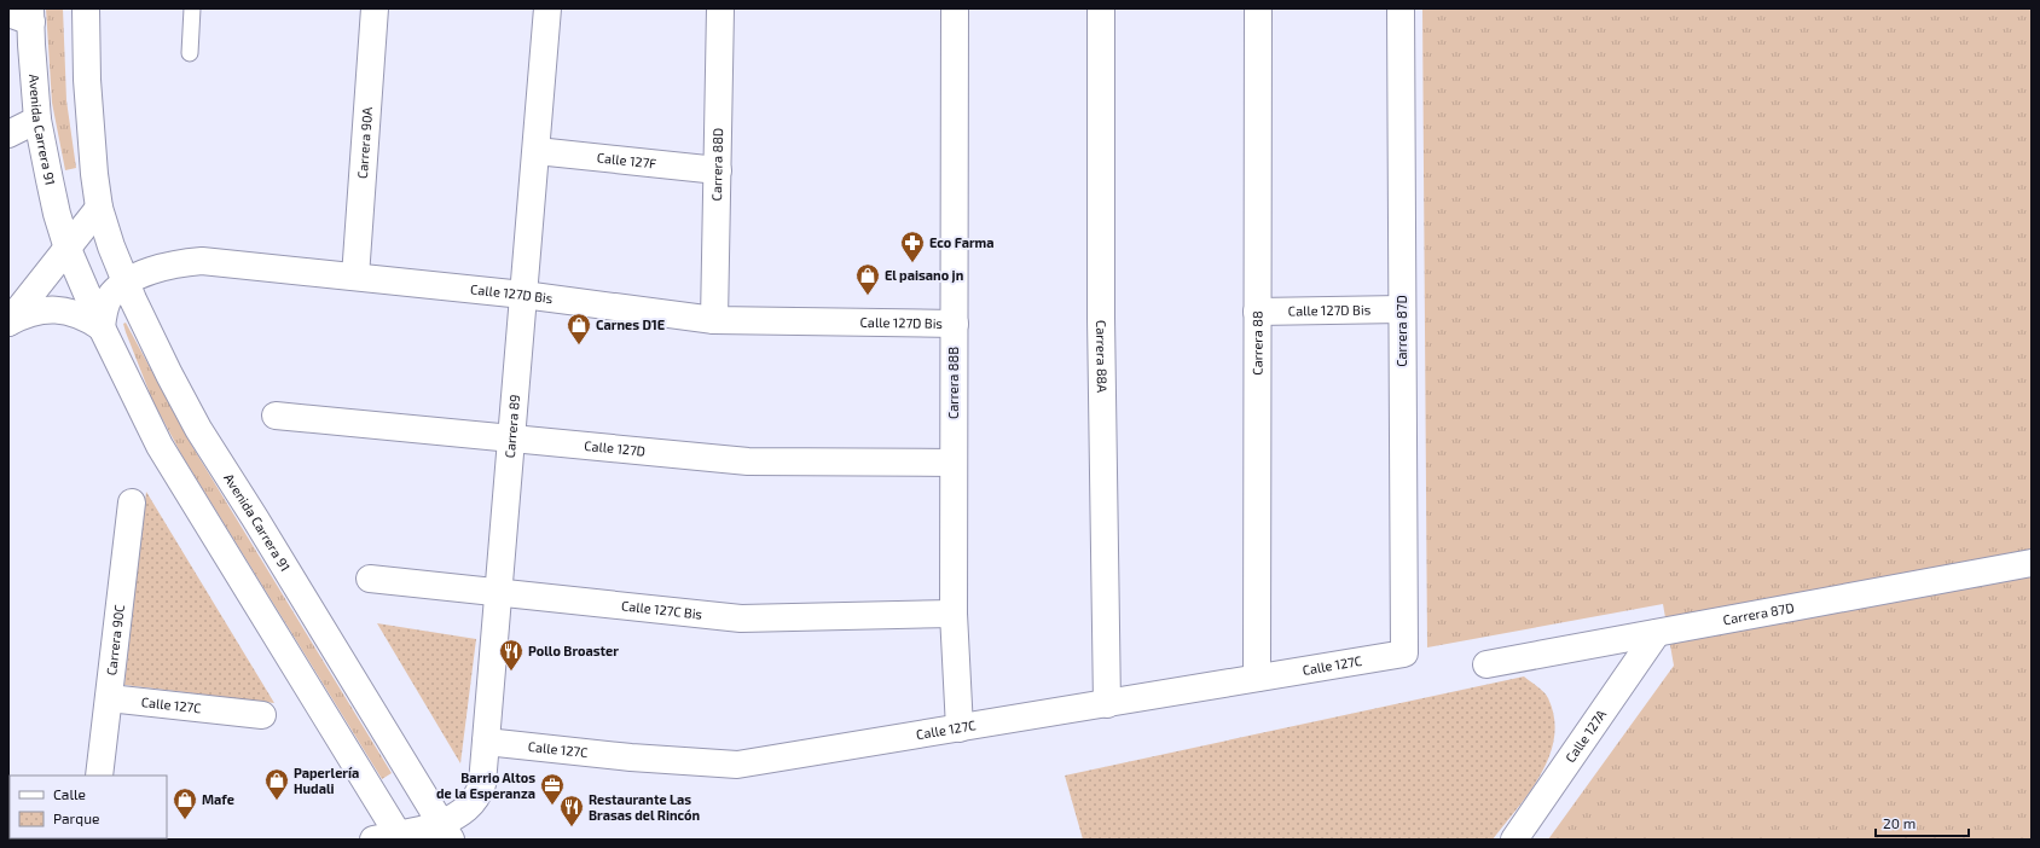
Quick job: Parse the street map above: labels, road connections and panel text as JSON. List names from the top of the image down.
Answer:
{
  "streets": {
    "street": [
      "Avenida Carrera 91",
      "Carrera 90A",
      "Calle 127F",
      "Carrera 88D",
      "Calle 127D Bis",
      "Carrera 87D",
      "Carrera 88",
      "Carrera 88A",
      "Carrera 88B",
      "Carrera 89",
      "Calle 127D",
      "Calle 127C Bis",
      "Carrera 90C",
      "Calle 127C",
      "Calle 127A"
    ]
  },
  "crossings": [
    ["Avenida Carrera 91", "Calle 127D Bis"],
    ["Avenida Carrera 91", "Carrera 89"],
    ["Carrera 90A", "Calle 127D Bis"],
    ["Calle 127F", "Carrera 88D"],
    ["Calle 127F", "Carrera 89"],
    ["Carrera 88D", "Calle 127D Bis"],
    ["Calle 127D Bis", "Carrera 87D"],
    ["Calle 127D Bis", "Carrera 88"],
    ["Calle 127D Bis", "Carrera 88B"],
    ["Calle 127D Bis", "Carrera 89"],
    ["Carrera 87D", "Calle 127C"],
    ["Carrera 87D", "Calle 127A"],
    ["Carrera 88", "Calle 127C"],
    ["Carrera 88A", "Calle 127C"],
    ["Carrera 88B", "Calle 127D"],
    ["Carrera 88B", "Calle 127C Bis"],
    ["Carrera 88B", "Calle 127C"],
    ["Carrera 89", "Calle 127D"],
    ["Carrera 89", "Calle 127C Bis"],
    ["Carrera 89", "Calle 127C"],
    ["Carrera 90C", "Calle 127C"]
  ],
  "places": {
    "pharmacy": ["Eco Farma"],
    "shop": [
      "El paisano jn",
      "Carnes D1E",
      "Paperlería Hudali",
      "Mafe"
    ],
    "restaurant": ["Pollo Broaster", "Restaurante Las Brasas del Rincón"],
    "office": ["Barrio Altos de la Esperanza"]
  },
  "legend": ["Calle", "Parque"],
  "scale_bar": "20 m"
}
